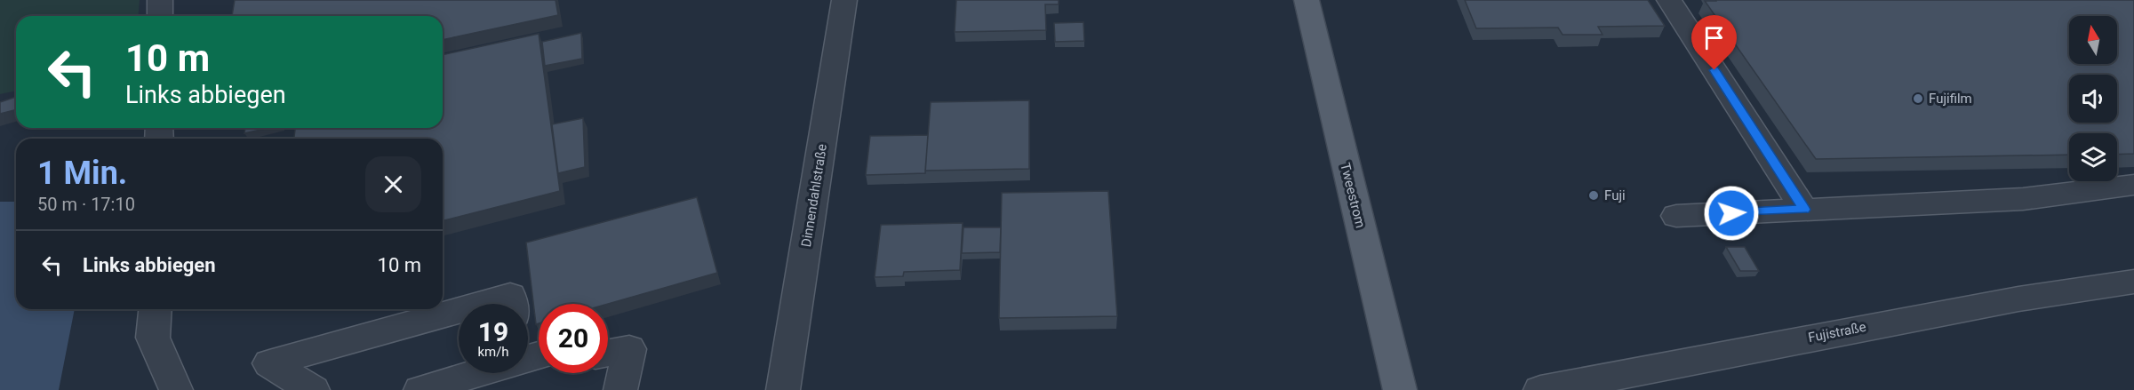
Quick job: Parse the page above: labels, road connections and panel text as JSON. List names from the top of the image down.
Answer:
{
  "streets": {
    "main road": ["Tweestrom"],
    "street": ["Dinnendahlstraße", "Fujistraße"]
  },
  "places": ["Fujifilm", "Fuji"],
  "north": "top",
  "page": {
    "turn": ["10 m", "Links abbiegen"],
    "heading": ["1 Min.", "50 m · 17:10"],
    "list": [
      {
        "name": "Links abbiegen",
        "value": "10 m"
      }
    ],
    "speed": "19 km/h",
    "limit": "20"
  }
}
